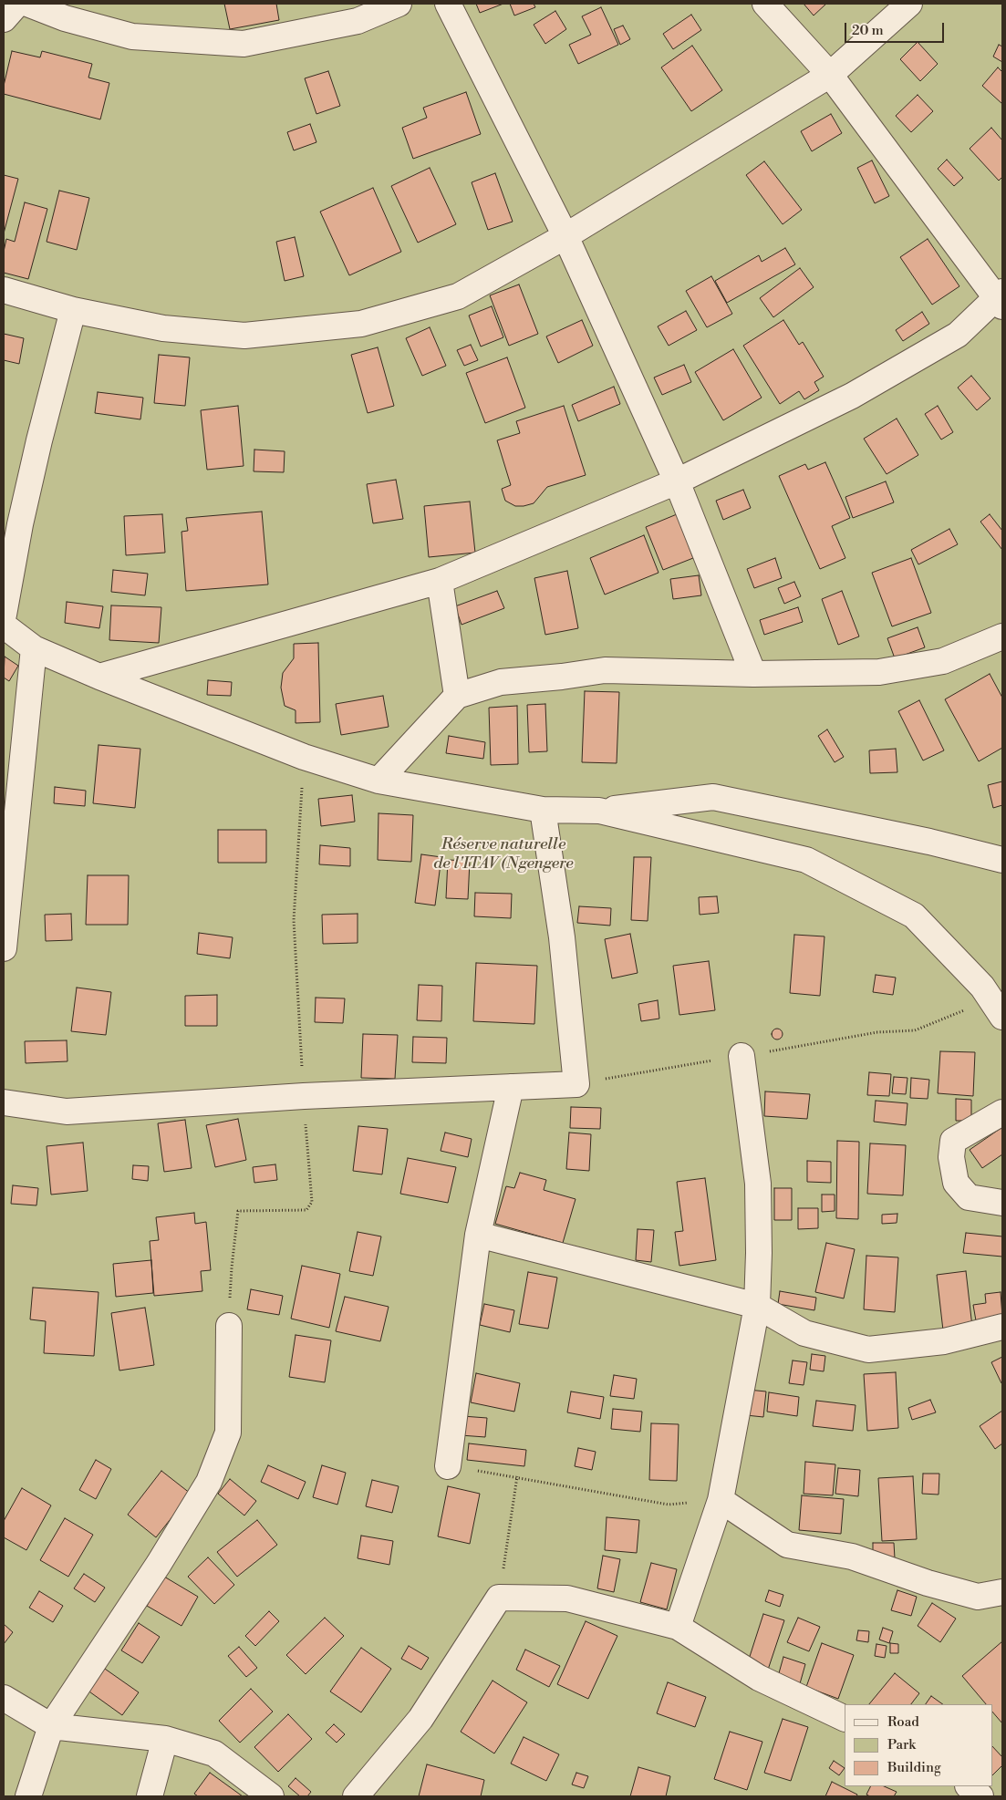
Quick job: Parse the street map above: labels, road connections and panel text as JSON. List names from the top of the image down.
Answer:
{
  "parks": ["Réserve naturelle de l'ITAV (Ngengere"],
  "legend": ["Road", "Park", "Building"],
  "scale_bar": "20 m"
}
